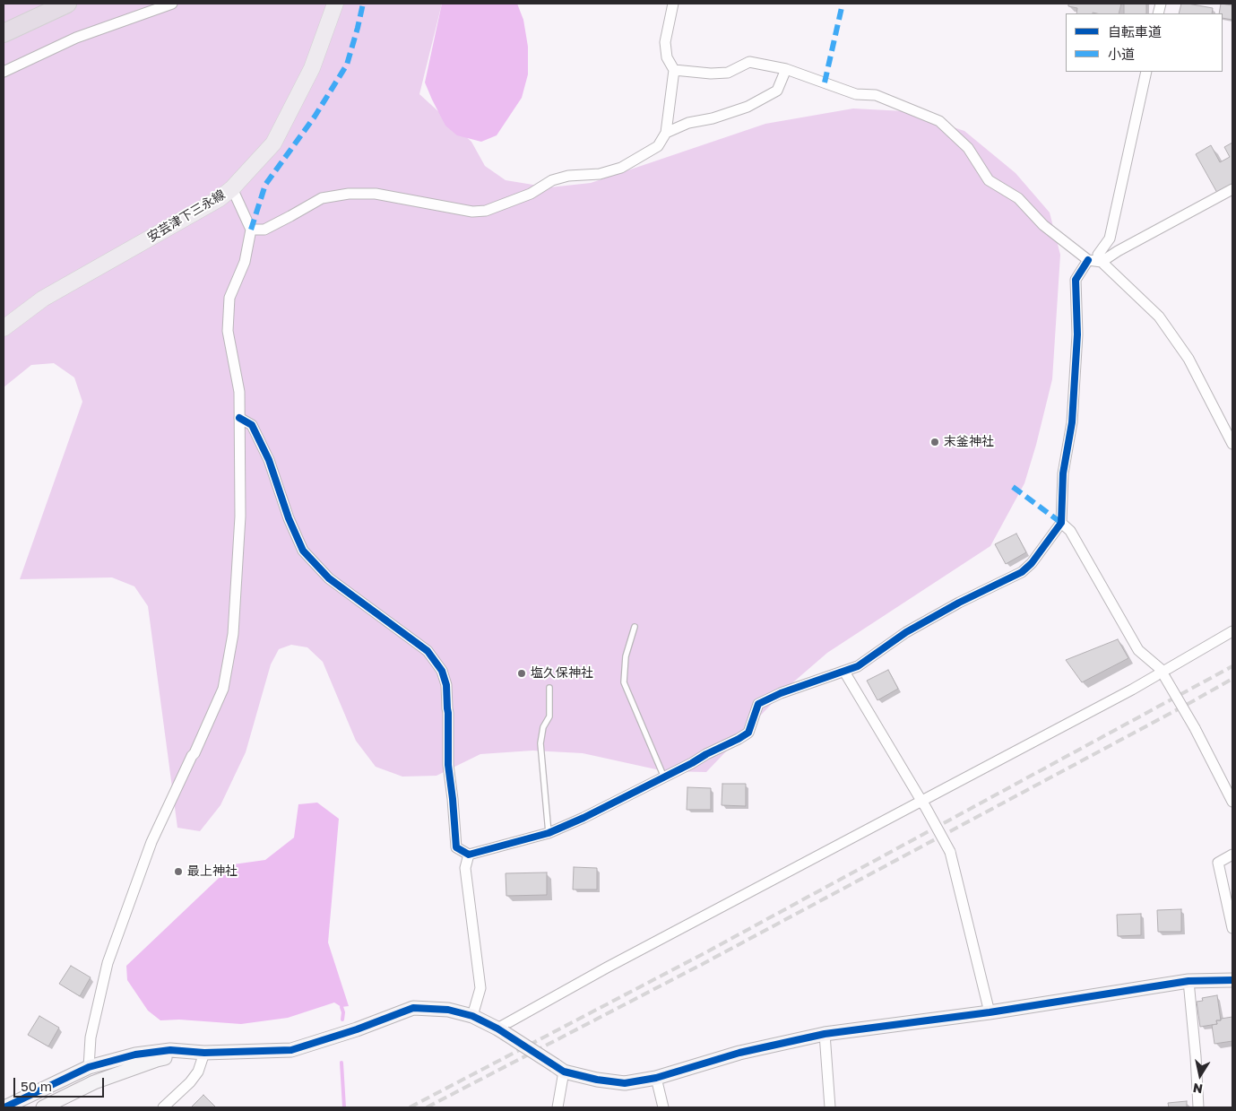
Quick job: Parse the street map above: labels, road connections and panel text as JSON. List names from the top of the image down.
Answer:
{
  "streets": {
    "main road": ["安芸津下三永線"]
  },
  "places": ["末釜神社", "塩久保神社", "最上神社"],
  "legend": ["自転車道", "小道"],
  "scale_bar": "50 m",
  "north": "bottom"
}
